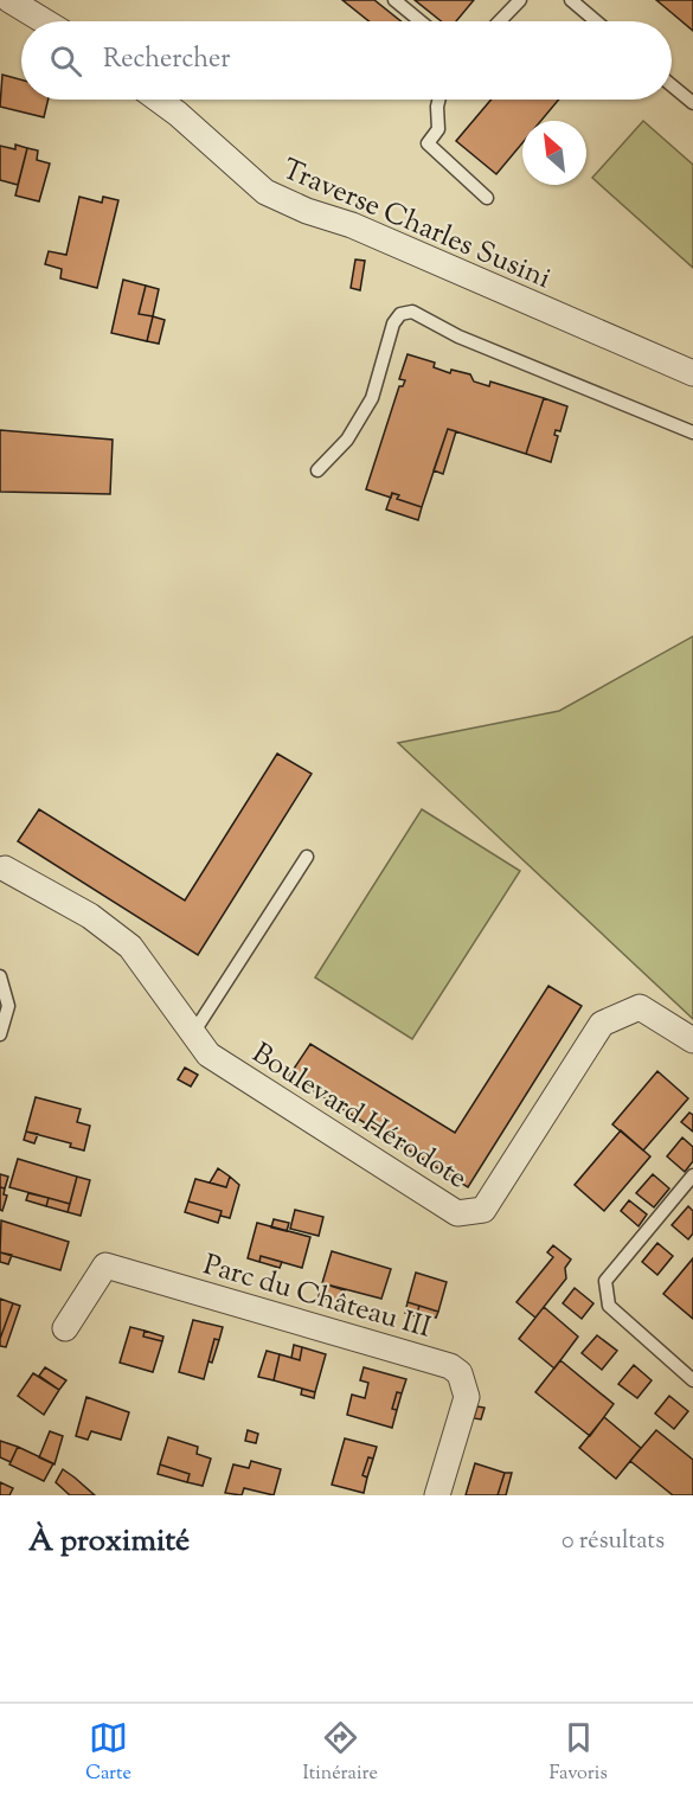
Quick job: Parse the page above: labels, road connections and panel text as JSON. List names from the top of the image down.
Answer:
{
  "streets": {
    "street": ["Traverse Charles Susini", "Boulevard Hérodote", "Parc du Château III"]
  },
  "north": "top left",
  "page": {
    "search": "Rechercher",
    "heading": ["À proximité", "0 résultats"],
    "nav": ["Carte", "Itinéraire", "Favoris"]
  }
}
